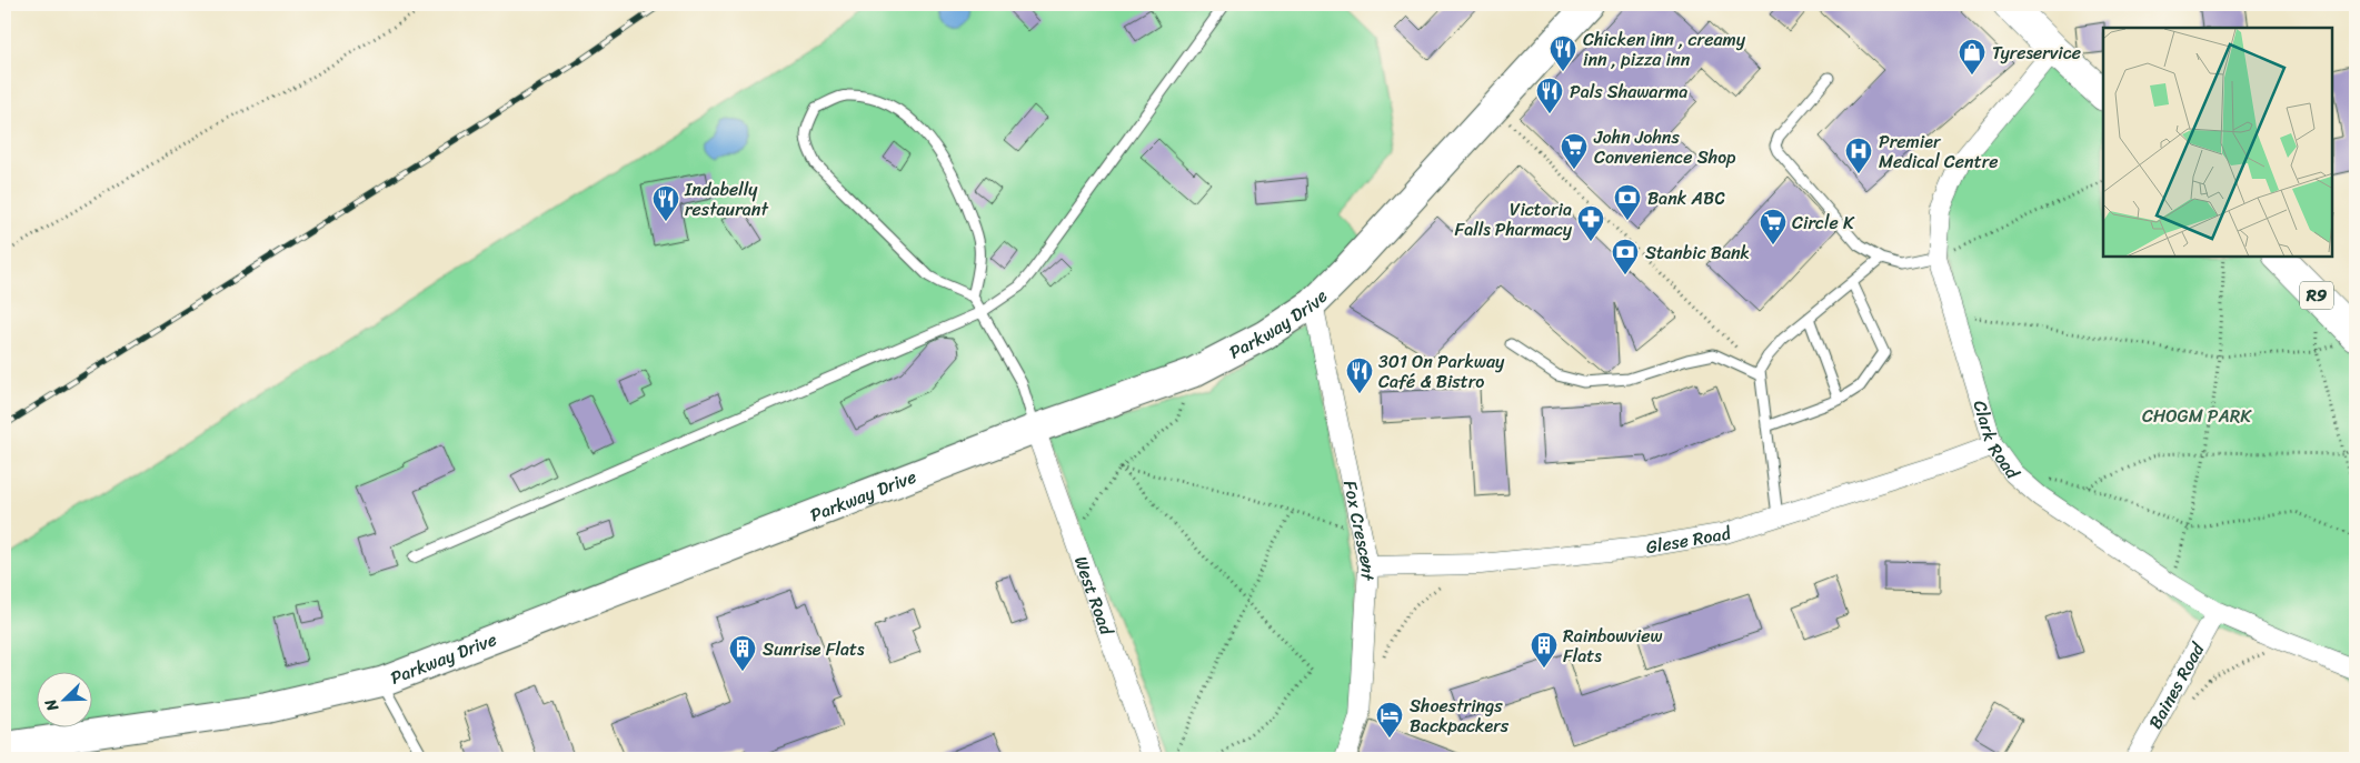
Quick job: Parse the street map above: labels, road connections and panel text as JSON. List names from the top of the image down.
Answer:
{
  "streets": {
    "highway": ["R9"],
    "street": [
      "Parkway Drive",
      "Clark Road",
      "Fox Crescent",
      "Glese Road",
      "West Road",
      "Baines Road"
    ]
  },
  "crossings": [
    ["Parkway Drive", "Fox Crescent"],
    ["Parkway Drive", "West Road"],
    ["Clark Road", "Glese Road"],
    ["Clark Road", "Baines Road"],
    ["Fox Crescent", "Glese Road"]
  ],
  "parks": ["CHOGM PARK"],
  "places": {
    "restaurant": [
      "Chicken inn , creamy inn , pizza inn",
      "Pals Shawarma",
      "Indabelly restaurant",
      "301 On Parkway Café & Bistro"
    ],
    "shop": ["Tyreservice"],
    "supermarket": ["John Johns Convenience Shop", "Circle K"],
    "hospital": ["Premier Medical Centre"],
    "bank": ["Bank ABC", "Stanbic Bank"],
    "pharmacy": ["Victoria Falls Pharmacy"],
    "building": ["Rainbowview Flats", "Sunrise Flats"],
    "hotel": ["Shoestrings Backpackers"]
  },
  "north": "bottom left"
}
